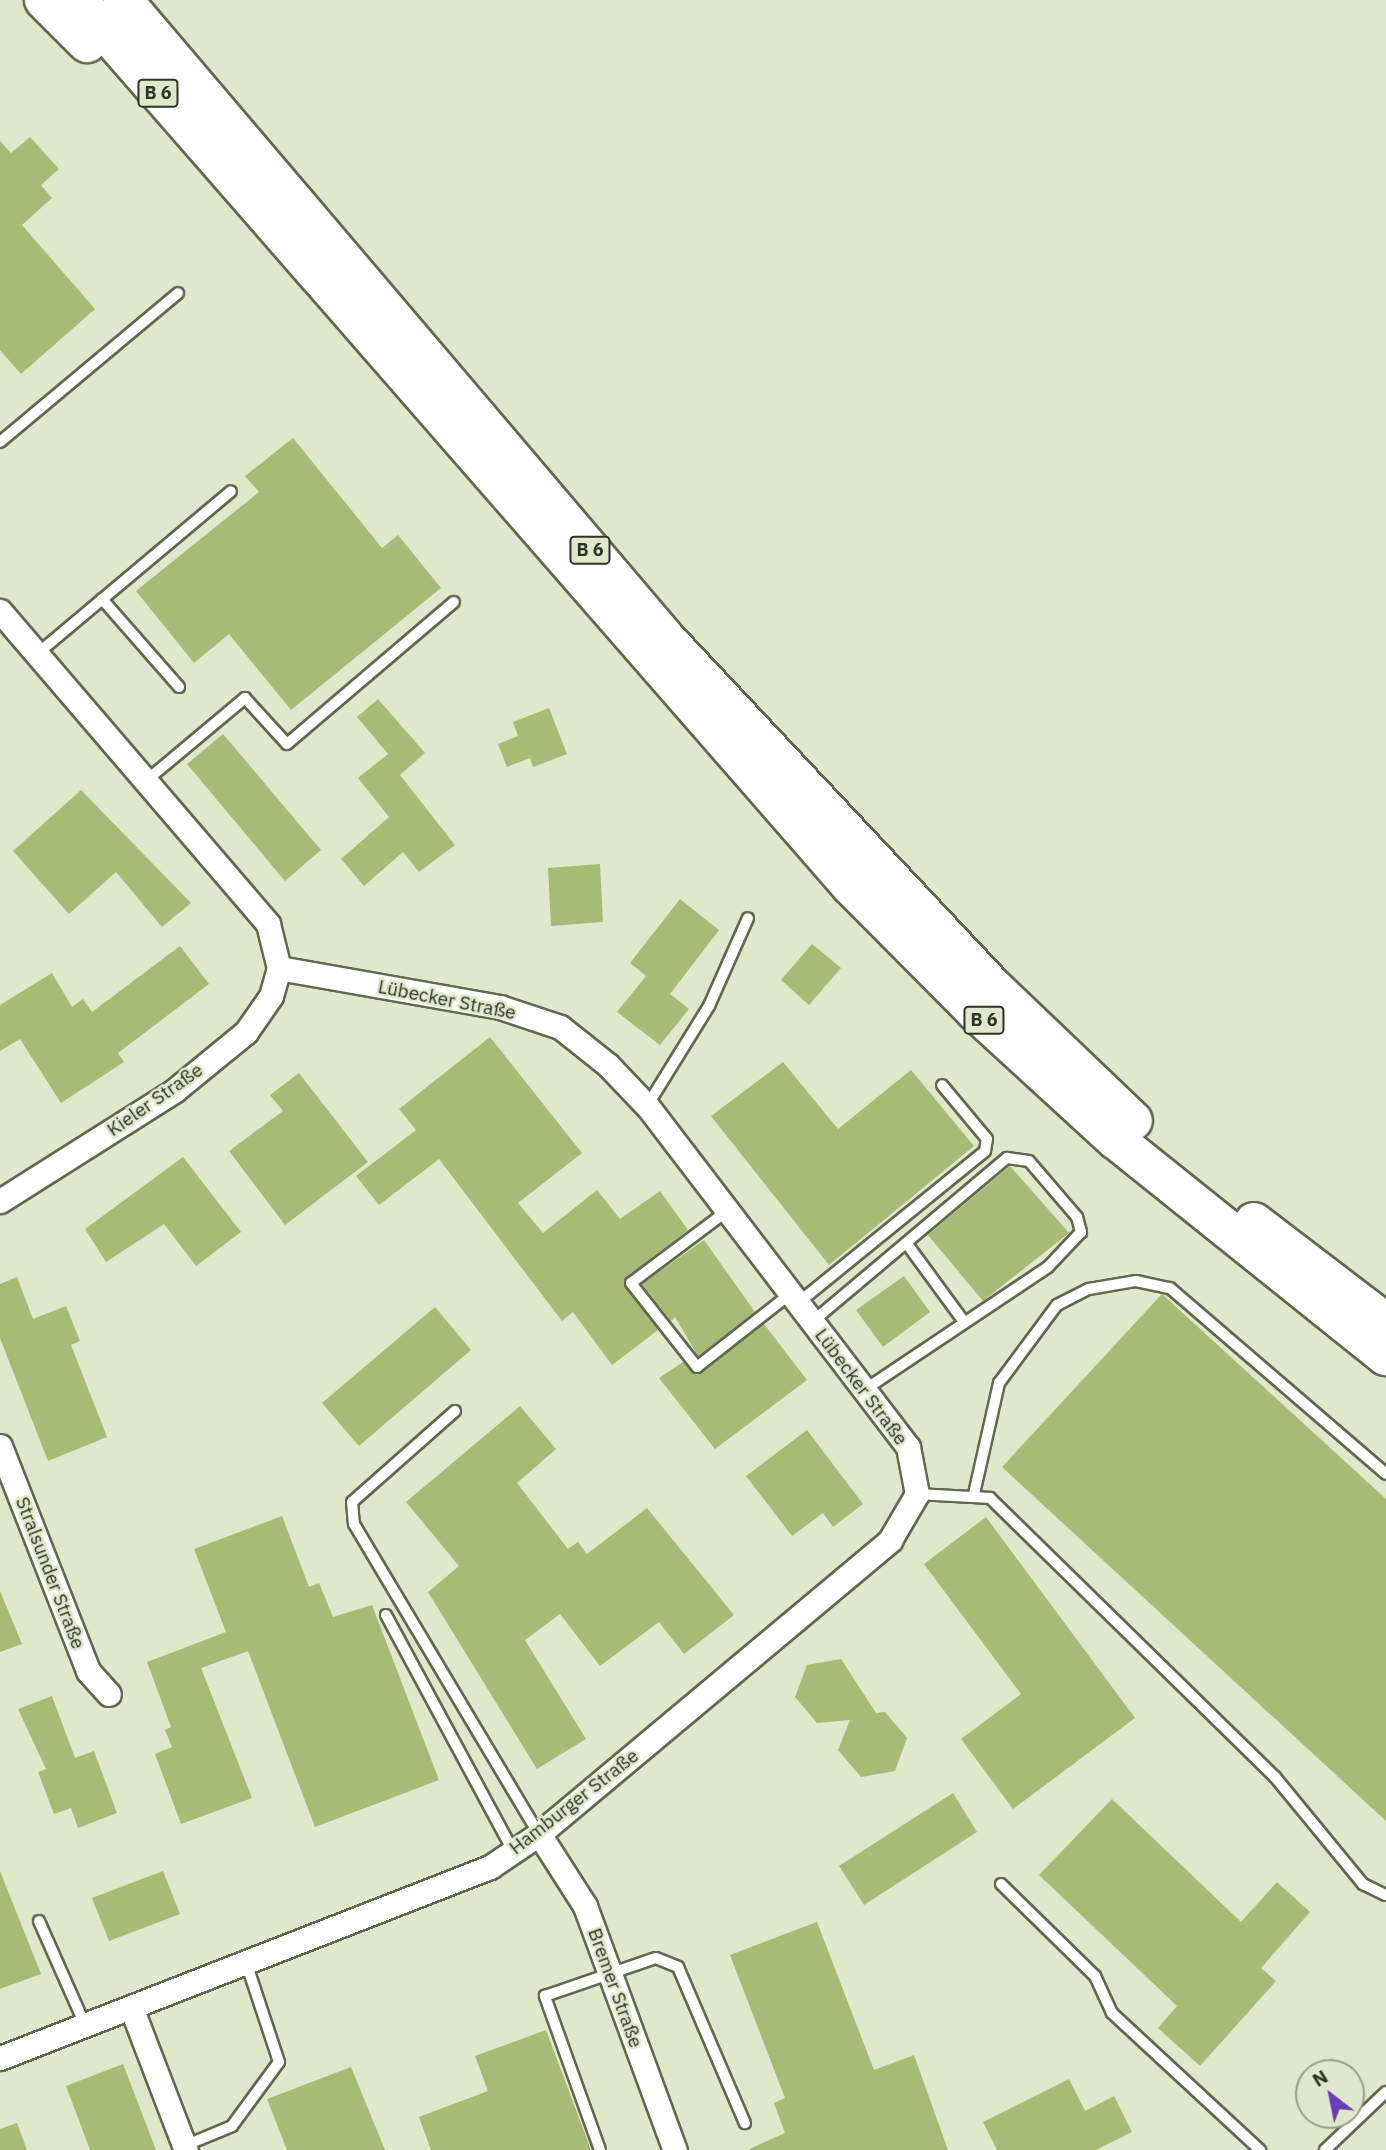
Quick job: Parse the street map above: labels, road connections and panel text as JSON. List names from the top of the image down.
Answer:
{
  "streets": {
    "highway": ["B 6"],
    "street": [
      "Lübecker Straße",
      "Kieler Straße",
      "Stralsunder Straße",
      "Hamburger Straße",
      "Bremer Straße"
    ]
  },
  "crossings": [
    ["Lübecker Straße", "Kieler Straße"],
    ["Lübecker Straße", "Hamburger Straße"],
    ["Hamburger Straße", "Bremer Straße"]
  ],
  "north": "top left"
}
